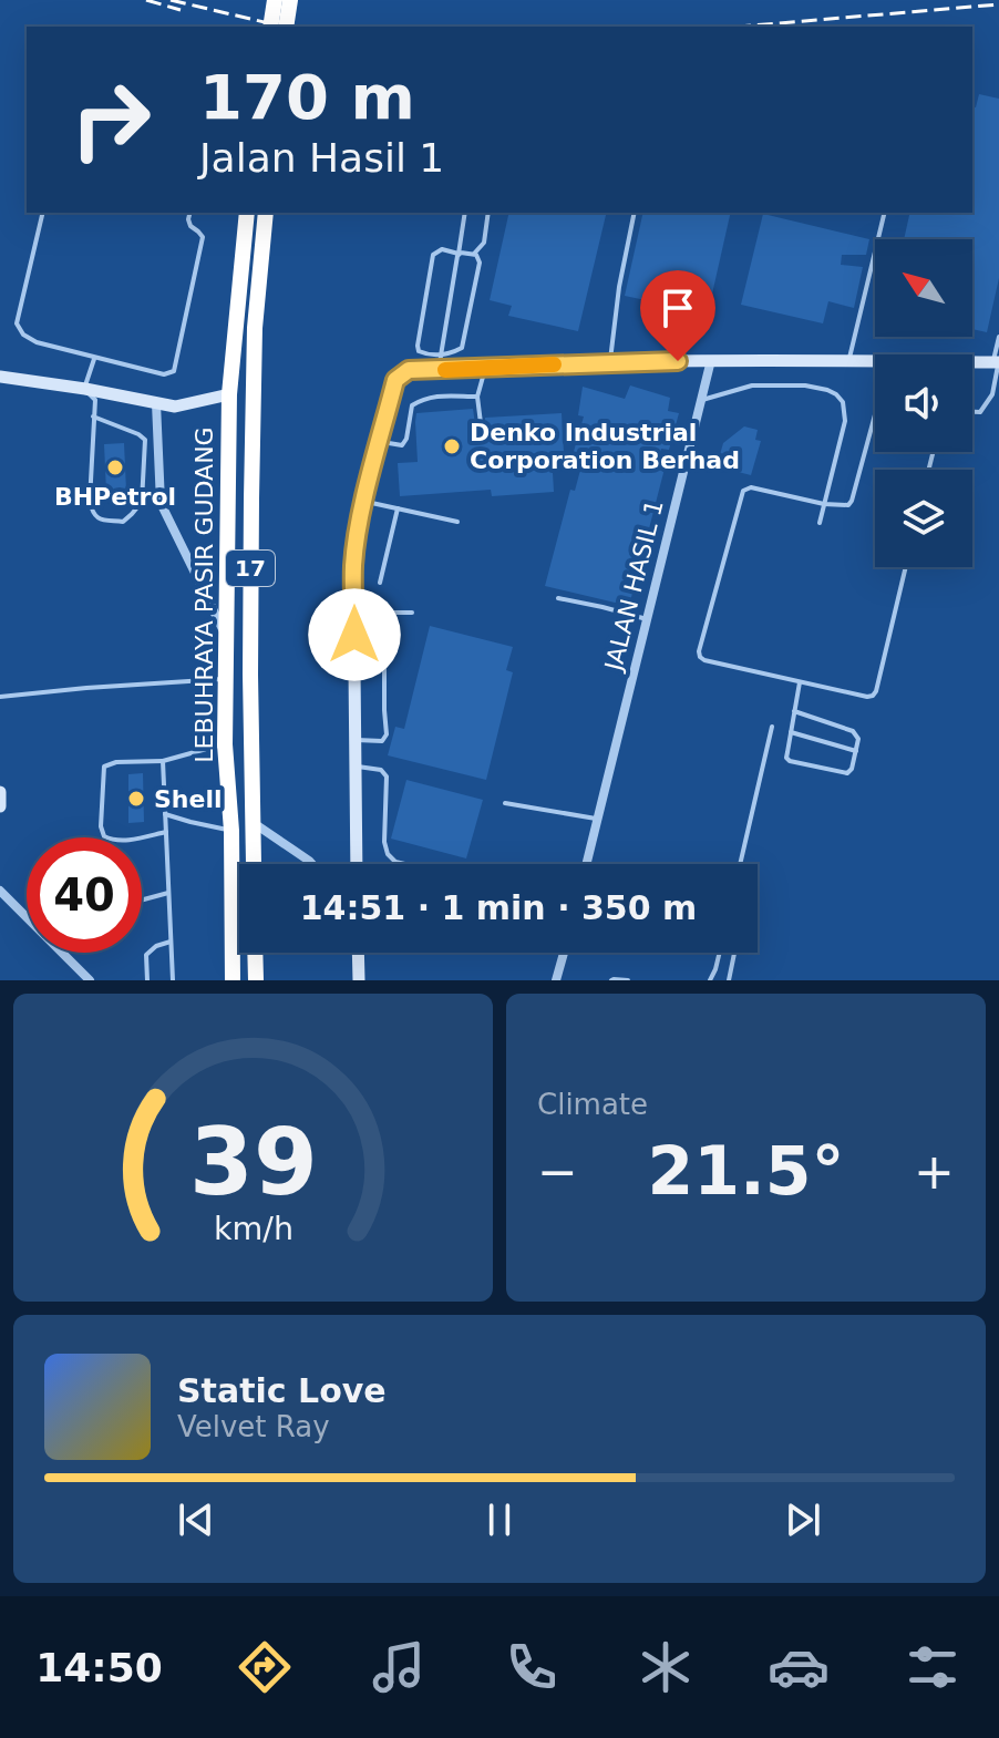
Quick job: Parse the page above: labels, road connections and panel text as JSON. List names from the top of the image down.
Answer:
{
  "streets": {
    "highway": ["17", "LEBUHRAYA PASIR GUDANG"],
    "street": ["JALAN HASIL 1"]
  },
  "places": ["Denko Industrial Corporation Berhad", "BHPetrol", "Shell"],
  "north": "top left",
  "page": {
    "turn": ["170 m", "Jalan Hasil 1"],
    "limit": "40",
    "trip": "14:51 · 1 min · 350 m",
    "tile": "Climate",
    "heat": ["−", "21.5°", "+"],
    "song": ["Static Love", "Velvet Ray"],
    "tabs": "14:50",
    "gauge": ["39", "km/h"]
  }
}
